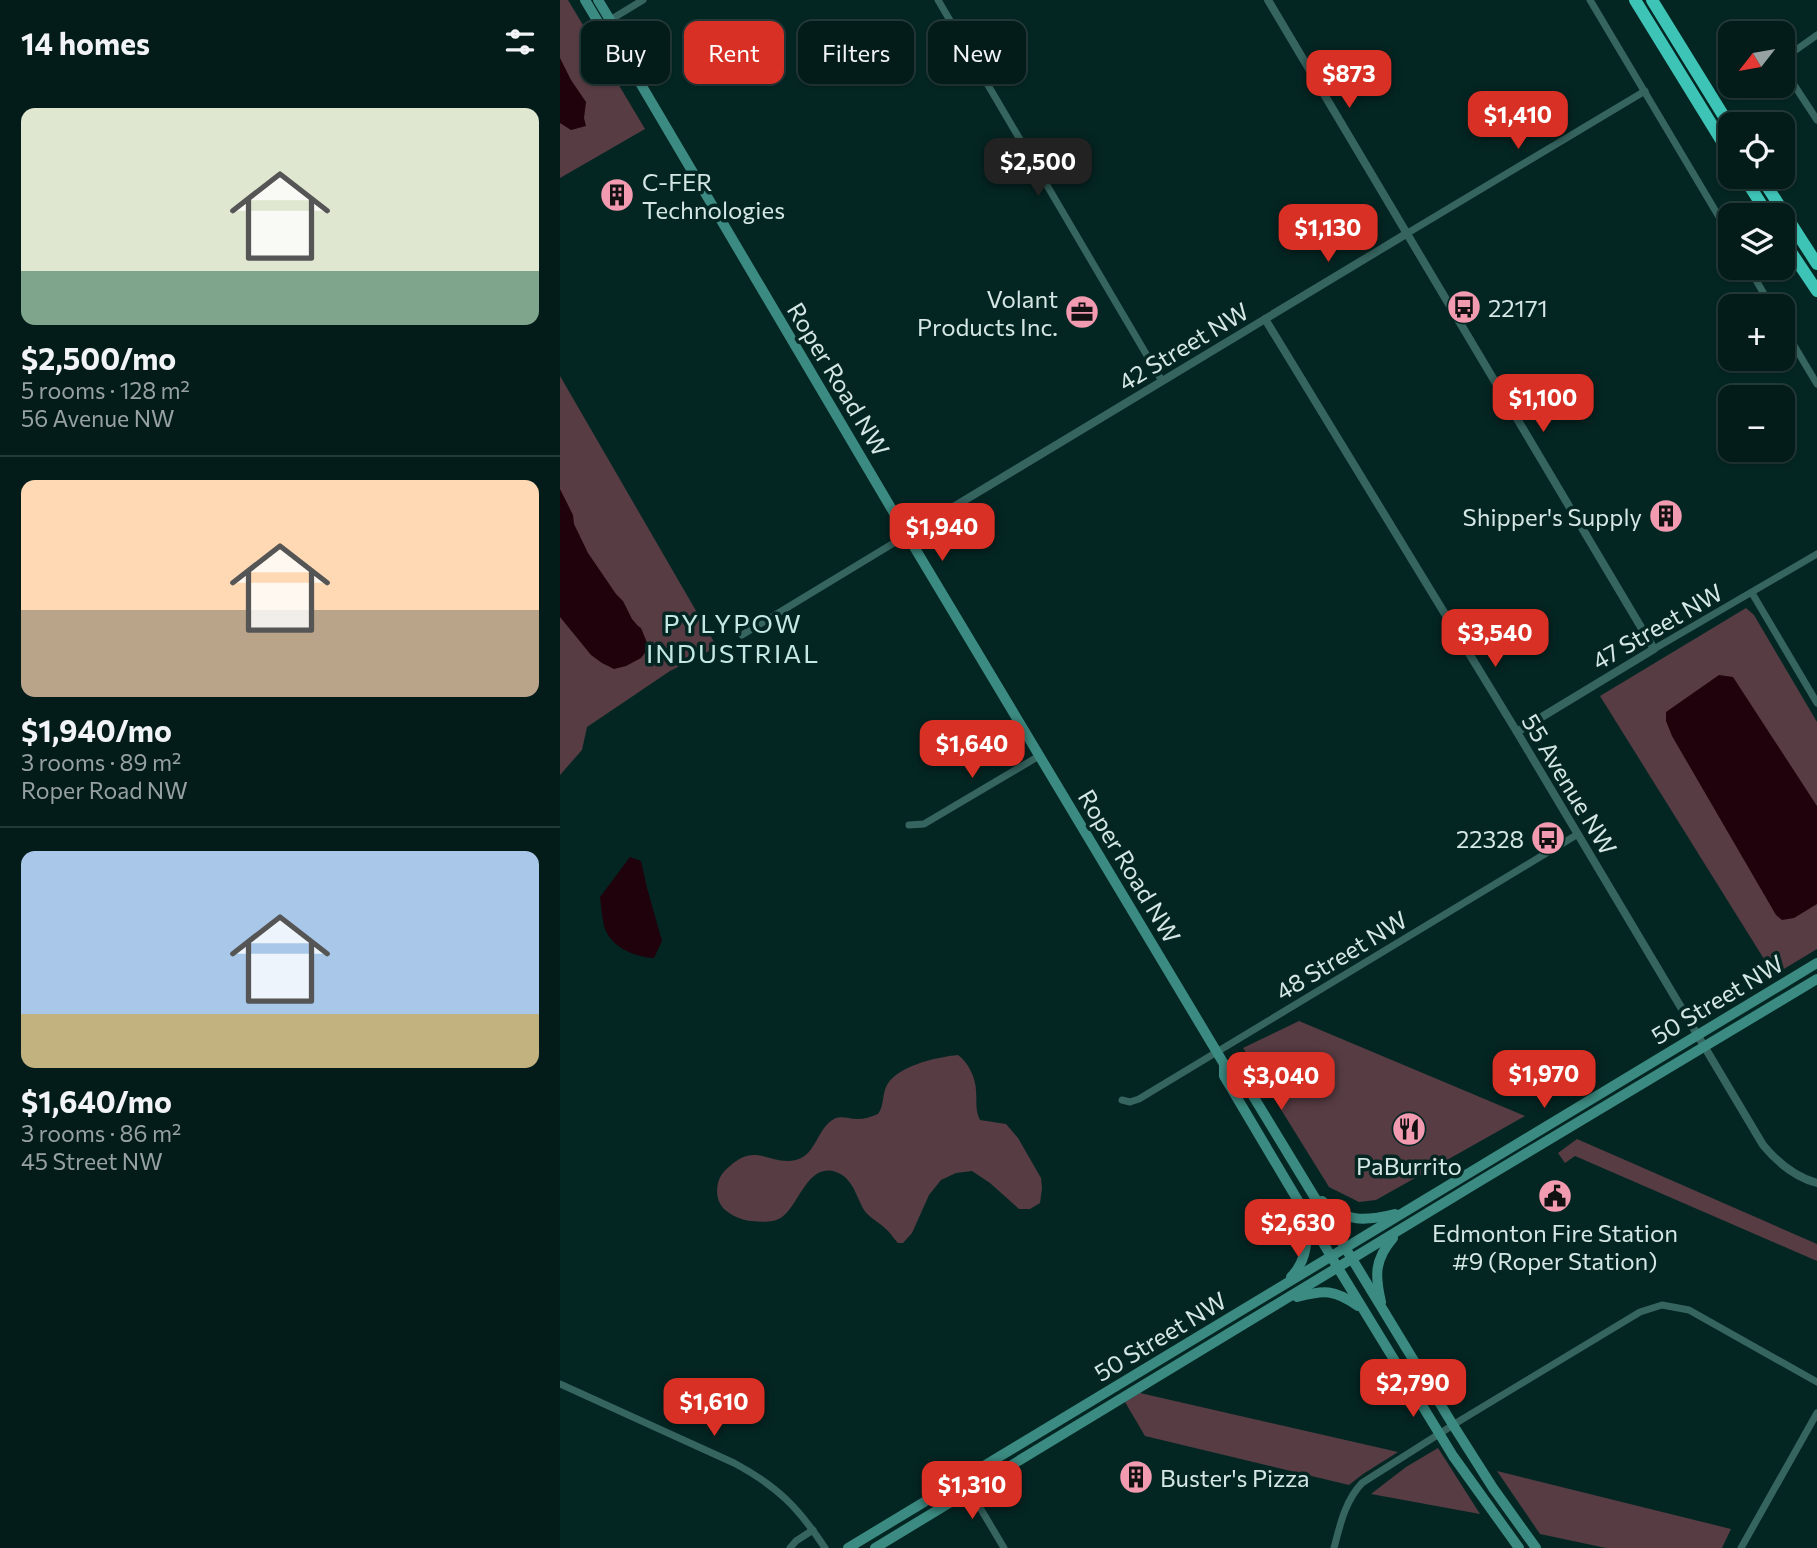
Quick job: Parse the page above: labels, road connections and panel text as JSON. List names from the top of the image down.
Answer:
{
  "streets": {
    "main road": ["Roper Road NW", "50 Street NW"],
    "street": [
      "42 Street NW",
      "47 Street NW",
      "55 Avenue NW",
      "48 Street NW"
    ]
  },
  "crossings": [
    ["42 Street NW", "Roper Road NW"],
    ["42 Street NW", "55 Avenue NW"],
    ["Roper Road NW", "48 Street NW"],
    ["Roper Road NW", "50 Street NW"],
    ["47 Street NW", "55 Avenue NW"],
    ["55 Avenue NW", "48 Street NW"],
    ["55 Avenue NW", "50 Street NW"]
  ],
  "districts": ["PYLYPOW INDUSTRIAL"],
  "places": {
    "building": ["C-FER Technologies", "Shipper's Supply", "Buster's Pizza"],
    "bus stop": ["22171", "22328"],
    "office": ["Volant Products Inc."],
    "restaurant": ["PaBurrito"],
    "public building": ["Edmonton Fire Station #9 (Roper Station)"]
  },
  "north": "bottom left",
  "page": {
    "heading": "14 homes",
    "map_buttons": ["+", "−"],
    "chip": [
      "Buy",
      "Rent",
      "Filters",
      "New"
    ],
    "price": [
      "$873",
      "$1,410",
      "$2,500",
      "$1,130",
      "$1,100",
      "$1,940",
      "$3,540",
      "$1,640",
      "$1,970",
      "$3,040",
      "$2,630",
      "$2,790",
      "$1,610",
      "$1,310"
    ],
    "list": [
      {
        "name": "$2,500/mo",
        "note": "5 rooms · 128 m² · 56 Avenue NW"
      },
      {
        "name": "$1,940/mo",
        "note": "3 rooms · 89 m² · Roper Road NW"
      },
      {
        "name": "$1,640/mo",
        "note": "3 rooms · 86 m² · 45 Street NW"
      }
    ]
  }
}
